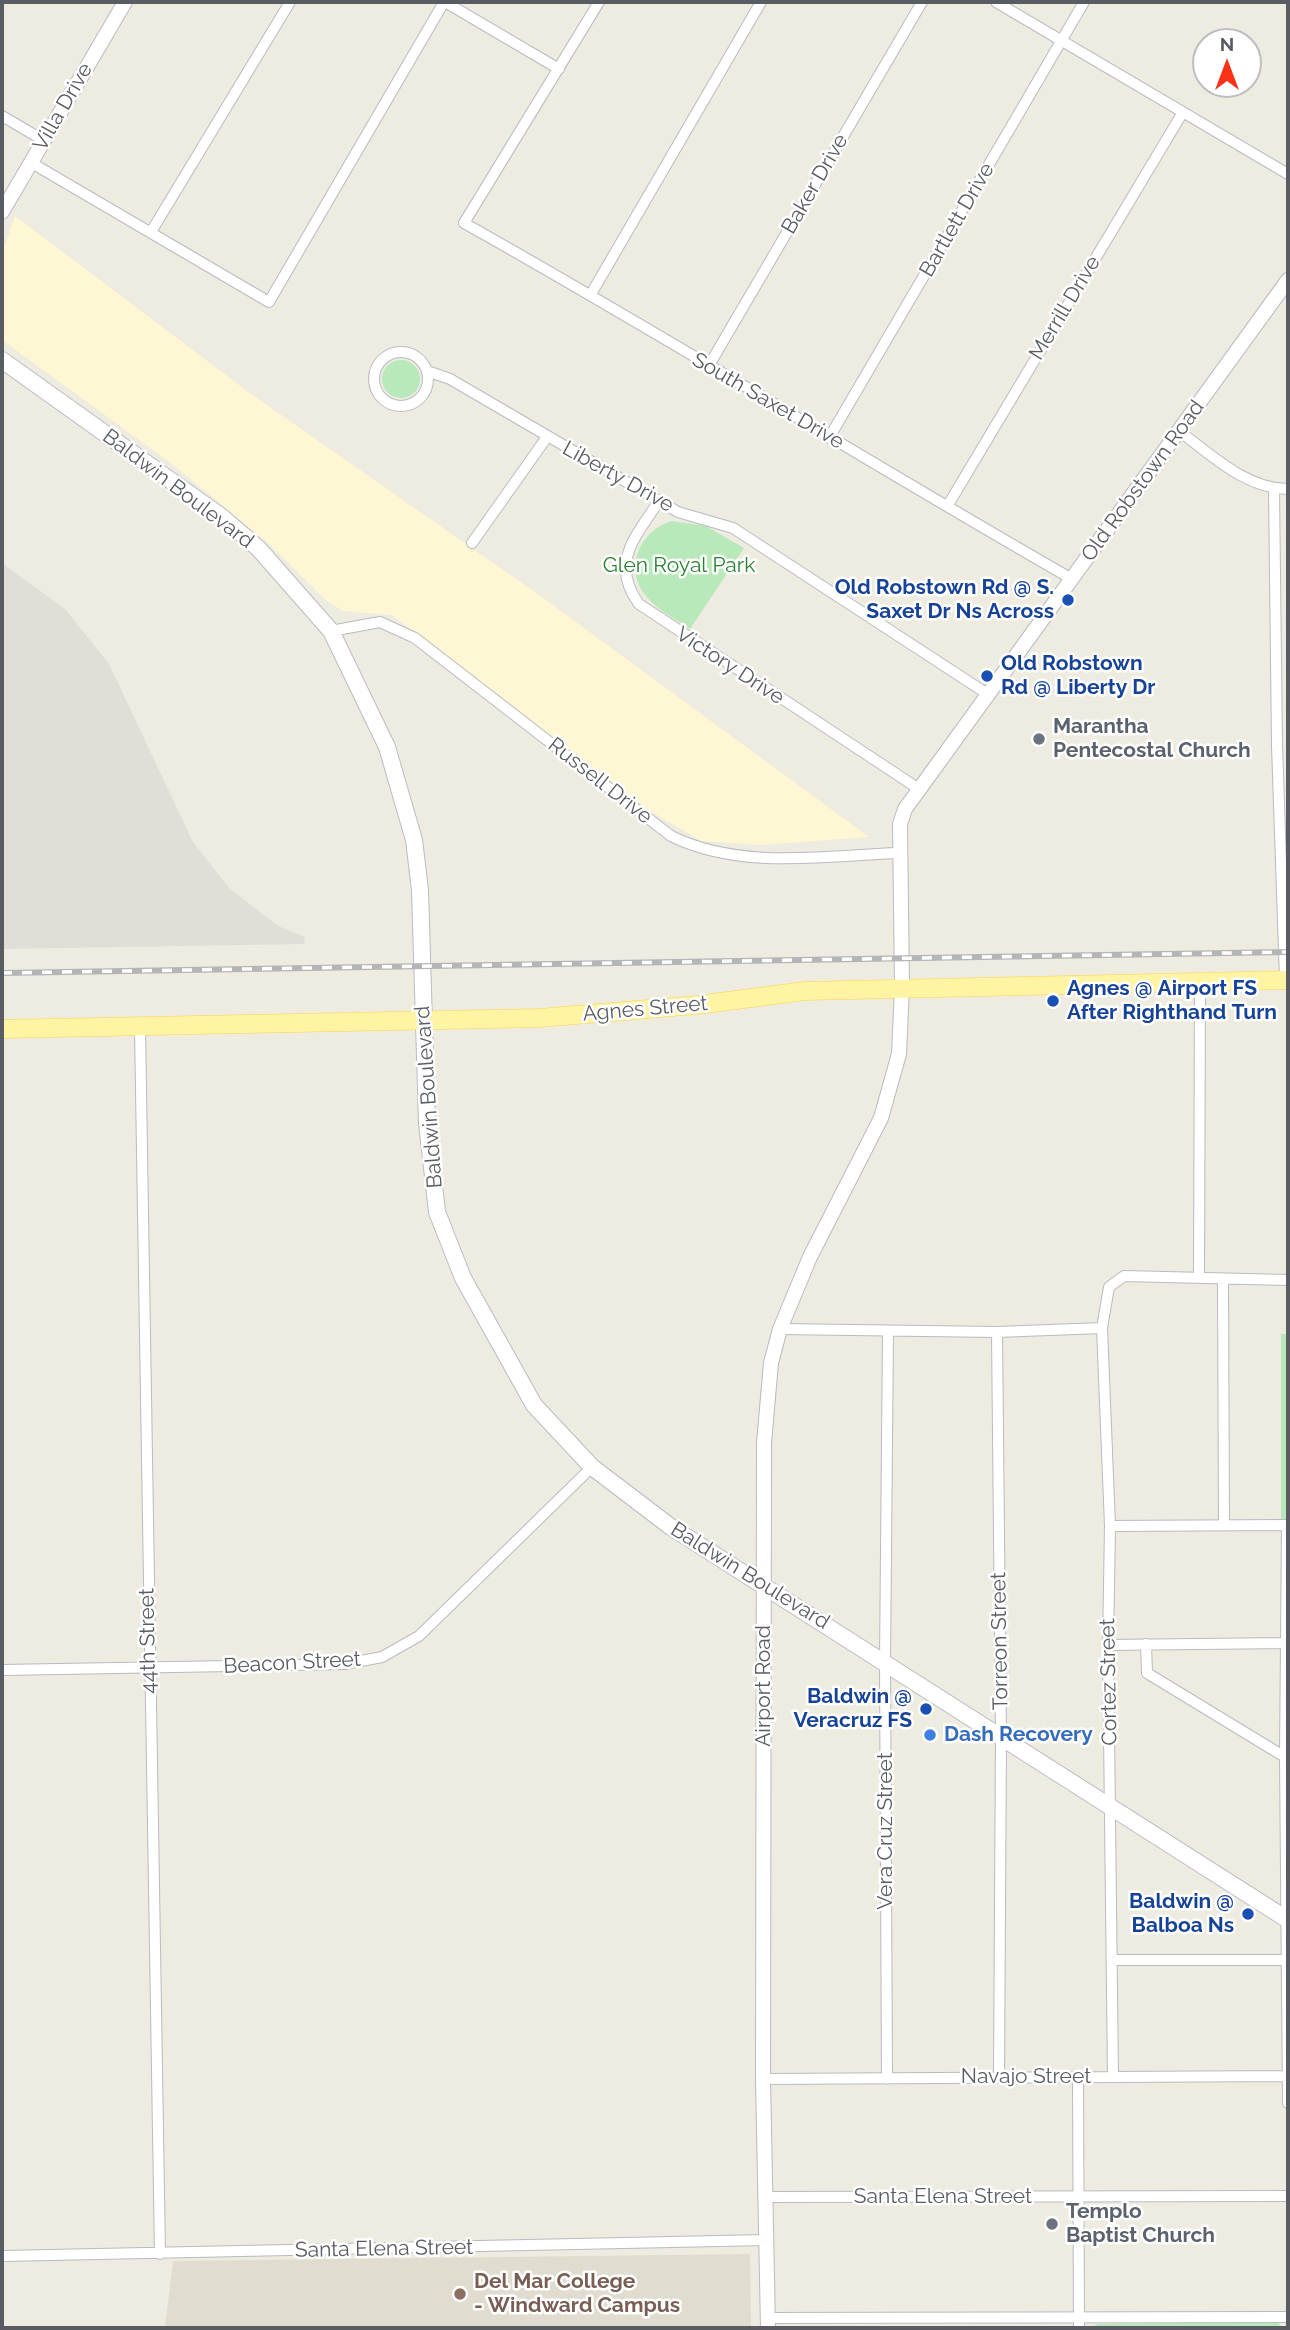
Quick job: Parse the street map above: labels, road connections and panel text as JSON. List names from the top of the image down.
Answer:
{
  "streets": {
    "main road": ["Baldwin Boulevard", "Agnes Street"],
    "street": [
      "Villa Drive",
      "Baker Drive",
      "Bartlett Drive",
      "Merrill Drive",
      "South Saxet Drive",
      "Liberty Drive",
      "Old Robstown Road",
      "Victory Drive",
      "Russell Drive",
      "44th Street",
      "Torreon Street",
      "Beacon Street",
      "Cortez Street",
      "Airport Road",
      "Vera Cruz Street",
      "Navajo Street",
      "Santa Elena Street"
    ]
  },
  "crossings": [
    ["Baker Drive", "South Saxet Drive"],
    ["Bartlett Drive", "South Saxet Drive"],
    ["Merrill Drive", "South Saxet Drive"],
    ["South Saxet Drive", "Old Robstown Road"],
    ["Liberty Drive", "Old Robstown Road"],
    ["Liberty Drive", "Victory Drive"],
    ["Old Robstown Road", "Victory Drive"],
    ["Old Robstown Road", "Russell Drive"],
    ["Old Robstown Road", "Agnes Street"],
    ["Old Robstown Road", "Airport Road"],
    ["Baldwin Boulevard", "Russell Drive"],
    ["Baldwin Boulevard", "Agnes Street"],
    ["Baldwin Boulevard", "Torreon Street"],
    ["Baldwin Boulevard", "Beacon Street"],
    ["Baldwin Boulevard", "Cortez Street"],
    ["Baldwin Boulevard", "Airport Road"],
    ["Baldwin Boulevard", "Vera Cruz Street"],
    ["Agnes Street", "44th Street"],
    ["Agnes Street", "Airport Road"],
    ["44th Street", "Beacon Street"],
    ["44th Street", "Santa Elena Street"],
    ["Torreon Street", "Navajo Street"],
    ["Cortez Street", "Navajo Street"],
    ["Airport Road", "Navajo Street"],
    ["Airport Road", "Santa Elena Street"],
    ["Vera Cruz Street", "Navajo Street"]
  ],
  "parks": ["Glen Royal Park"],
  "places": [
    "Old Robstown Rd @ S. Saxet Dr Ns Across",
    "Old Robstown Rd @ Liberty Dr",
    "Marantha Pentecostal Church",
    "Agnes @ Airport FS After Righthand Turn",
    "Baldwin @ Veracruz FS",
    "Dash Recovery",
    "Baldwin @ Balboa Ns",
    "Templo Baptist Church",
    "Del Mar College - Windward Campus"
  ],
  "north": "top"
}
